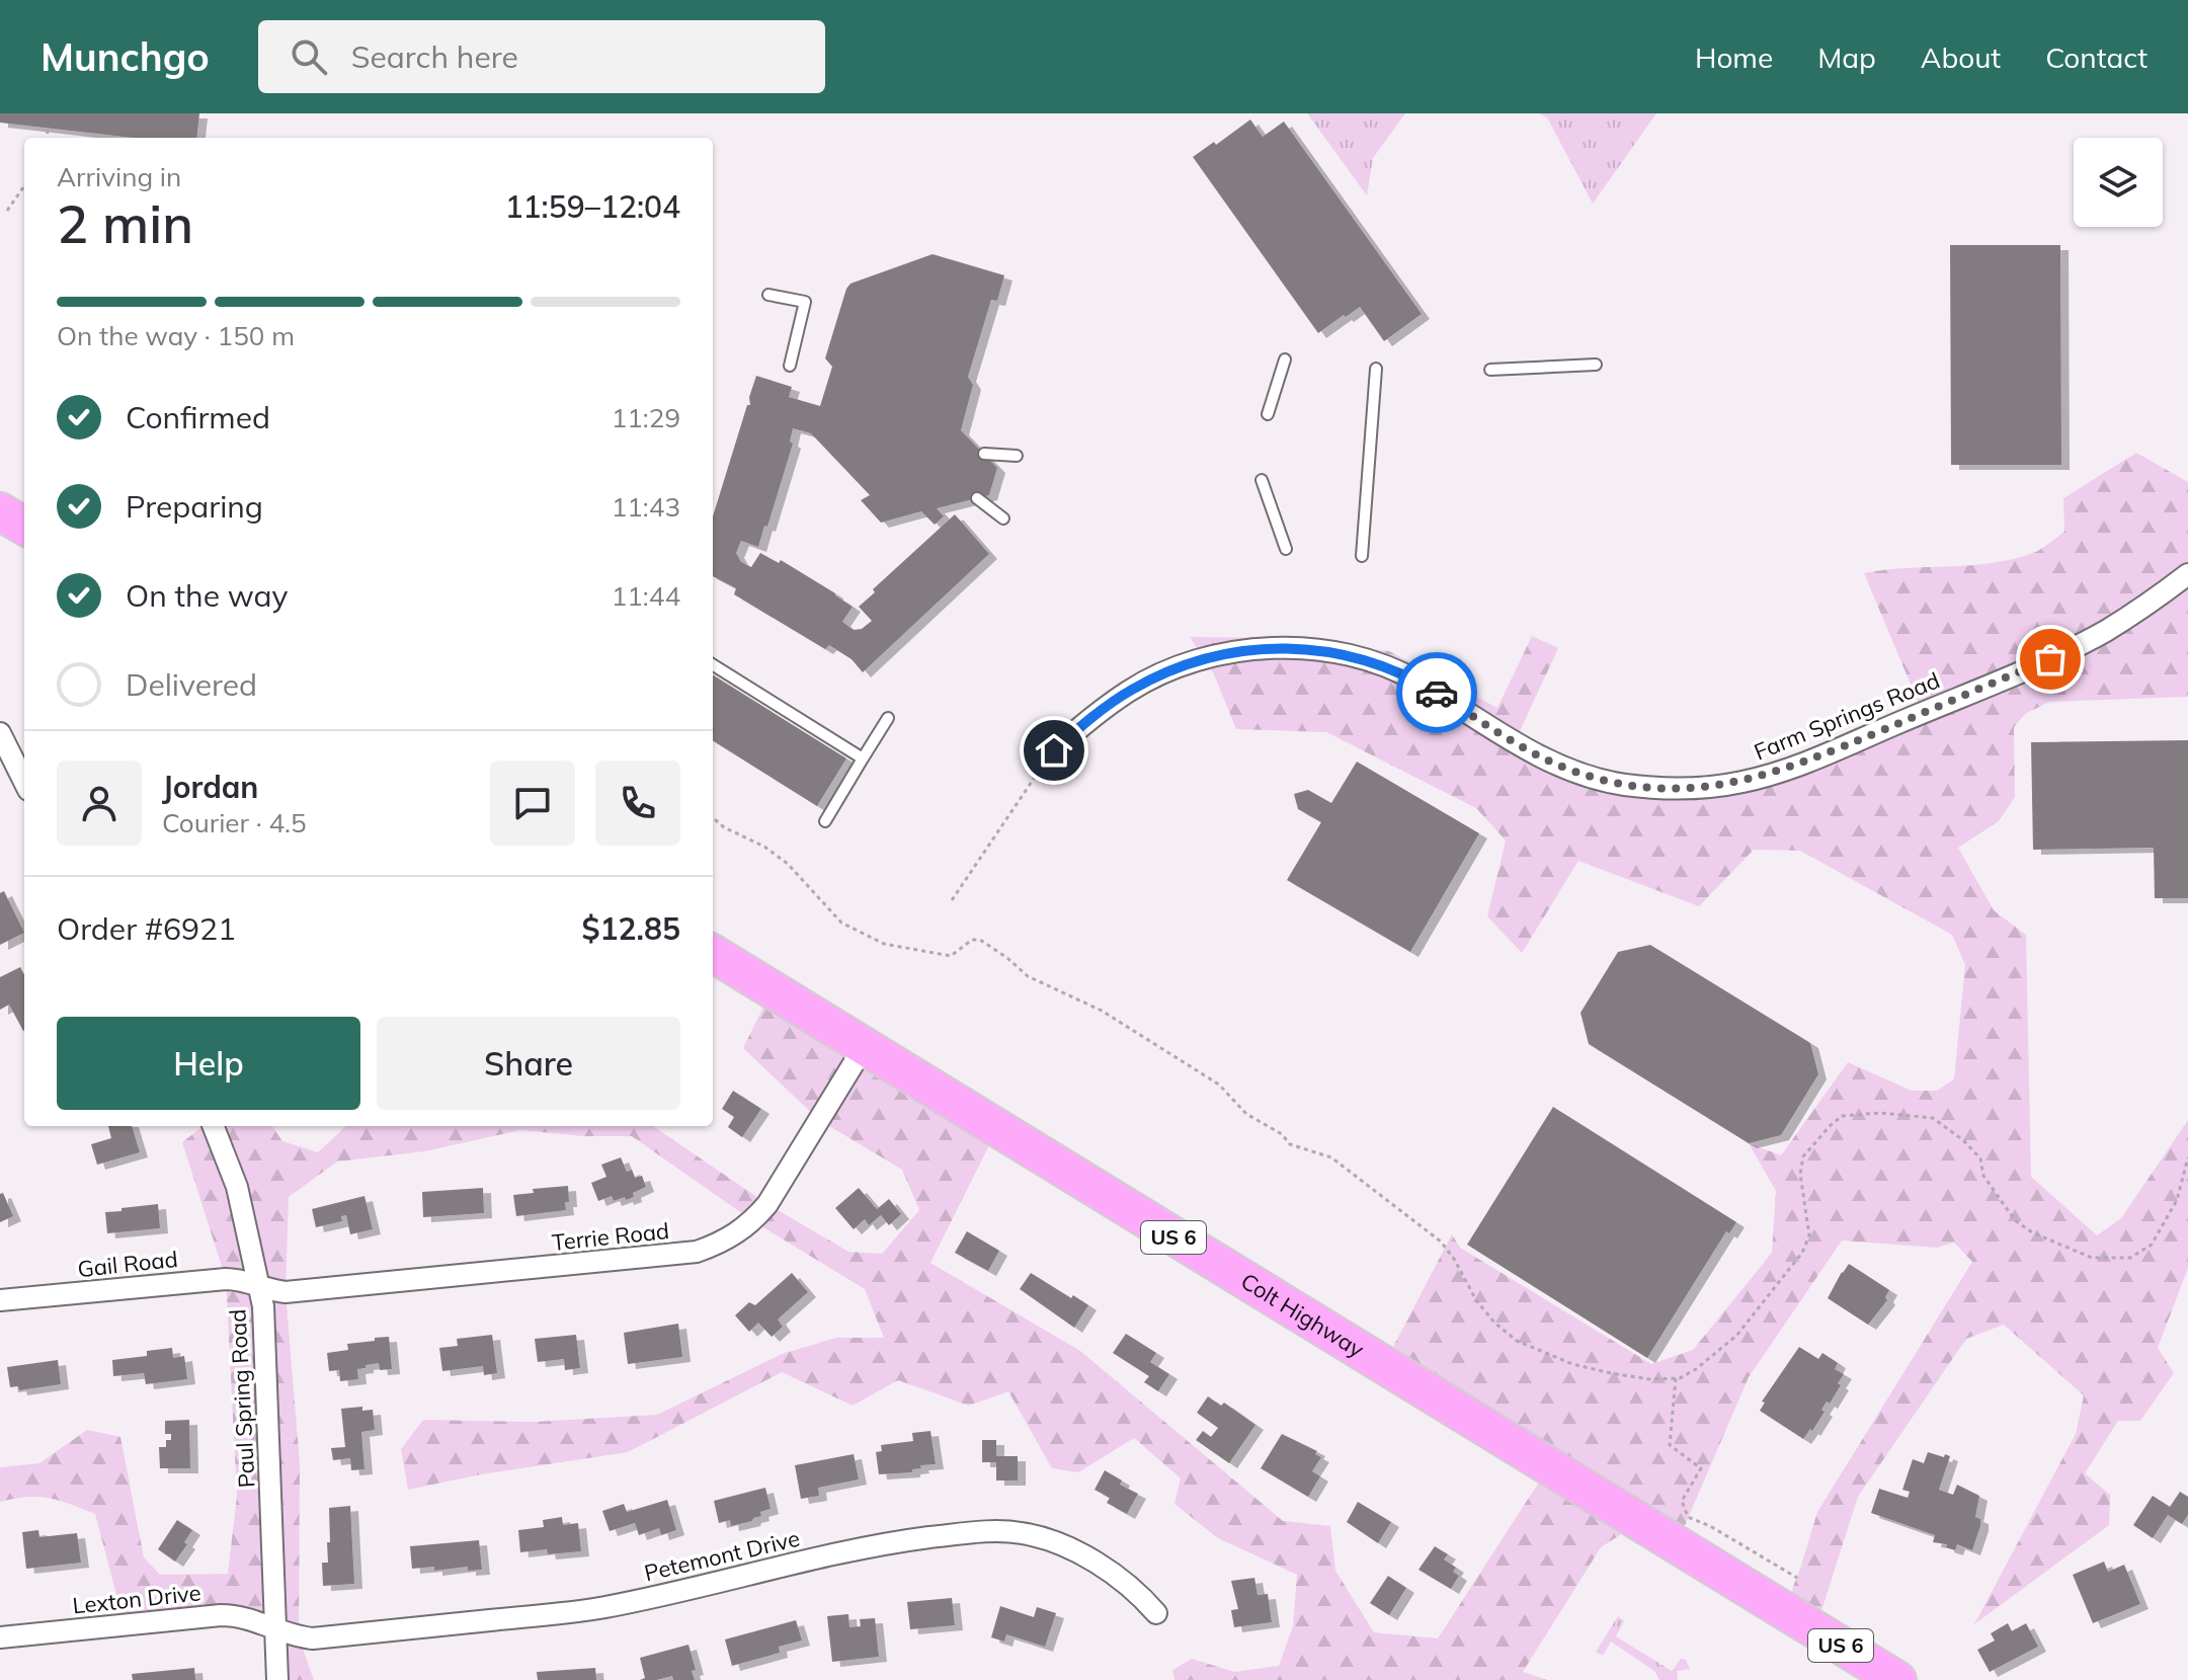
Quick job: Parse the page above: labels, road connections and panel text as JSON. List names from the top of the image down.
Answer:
{
  "streets": {
    "highway": ["US 6", "Colt Highway"],
    "street": [
      "Farm Springs Road",
      "Terrie Road",
      "Gail Road",
      "Paul Spring Road",
      "Petemont Drive",
      "Lexton Drive"
    ]
  },
  "crossings": [
    ["Terrie Road", "Gail Road"],
    ["Terrie Road", "Colt Highway"],
    ["Terrie Road", "Paul Spring Road"],
    ["Gail Road", "Paul Spring Road"],
    ["Paul Spring Road", "Petemont Drive"],
    ["Paul Spring Road", "Lexton Drive"],
    ["Petemont Drive", "Lexton Drive"]
  ],
  "page": {
    "header": "Munchgo",
    "search": "Search here",
    "nav": [
      "Home",
      "Map",
      "About",
      "Contact"
    ],
    "heading": ["2 min", "Arriving in", "11:59–12:04"],
    "panel": [
      "Jordan",
      "Courier · 4.5",
      "Order #6921",
      "$12.85"
    ],
    "bar": "On the way · 150 m",
    "list": [
      ["Confirmed", "11:29"],
      ["Preparing", "11:43"],
      ["On the way", "11:44"],
      "Delivered"
    ],
    "buttons": ["Help", "Share"]
  }
}
